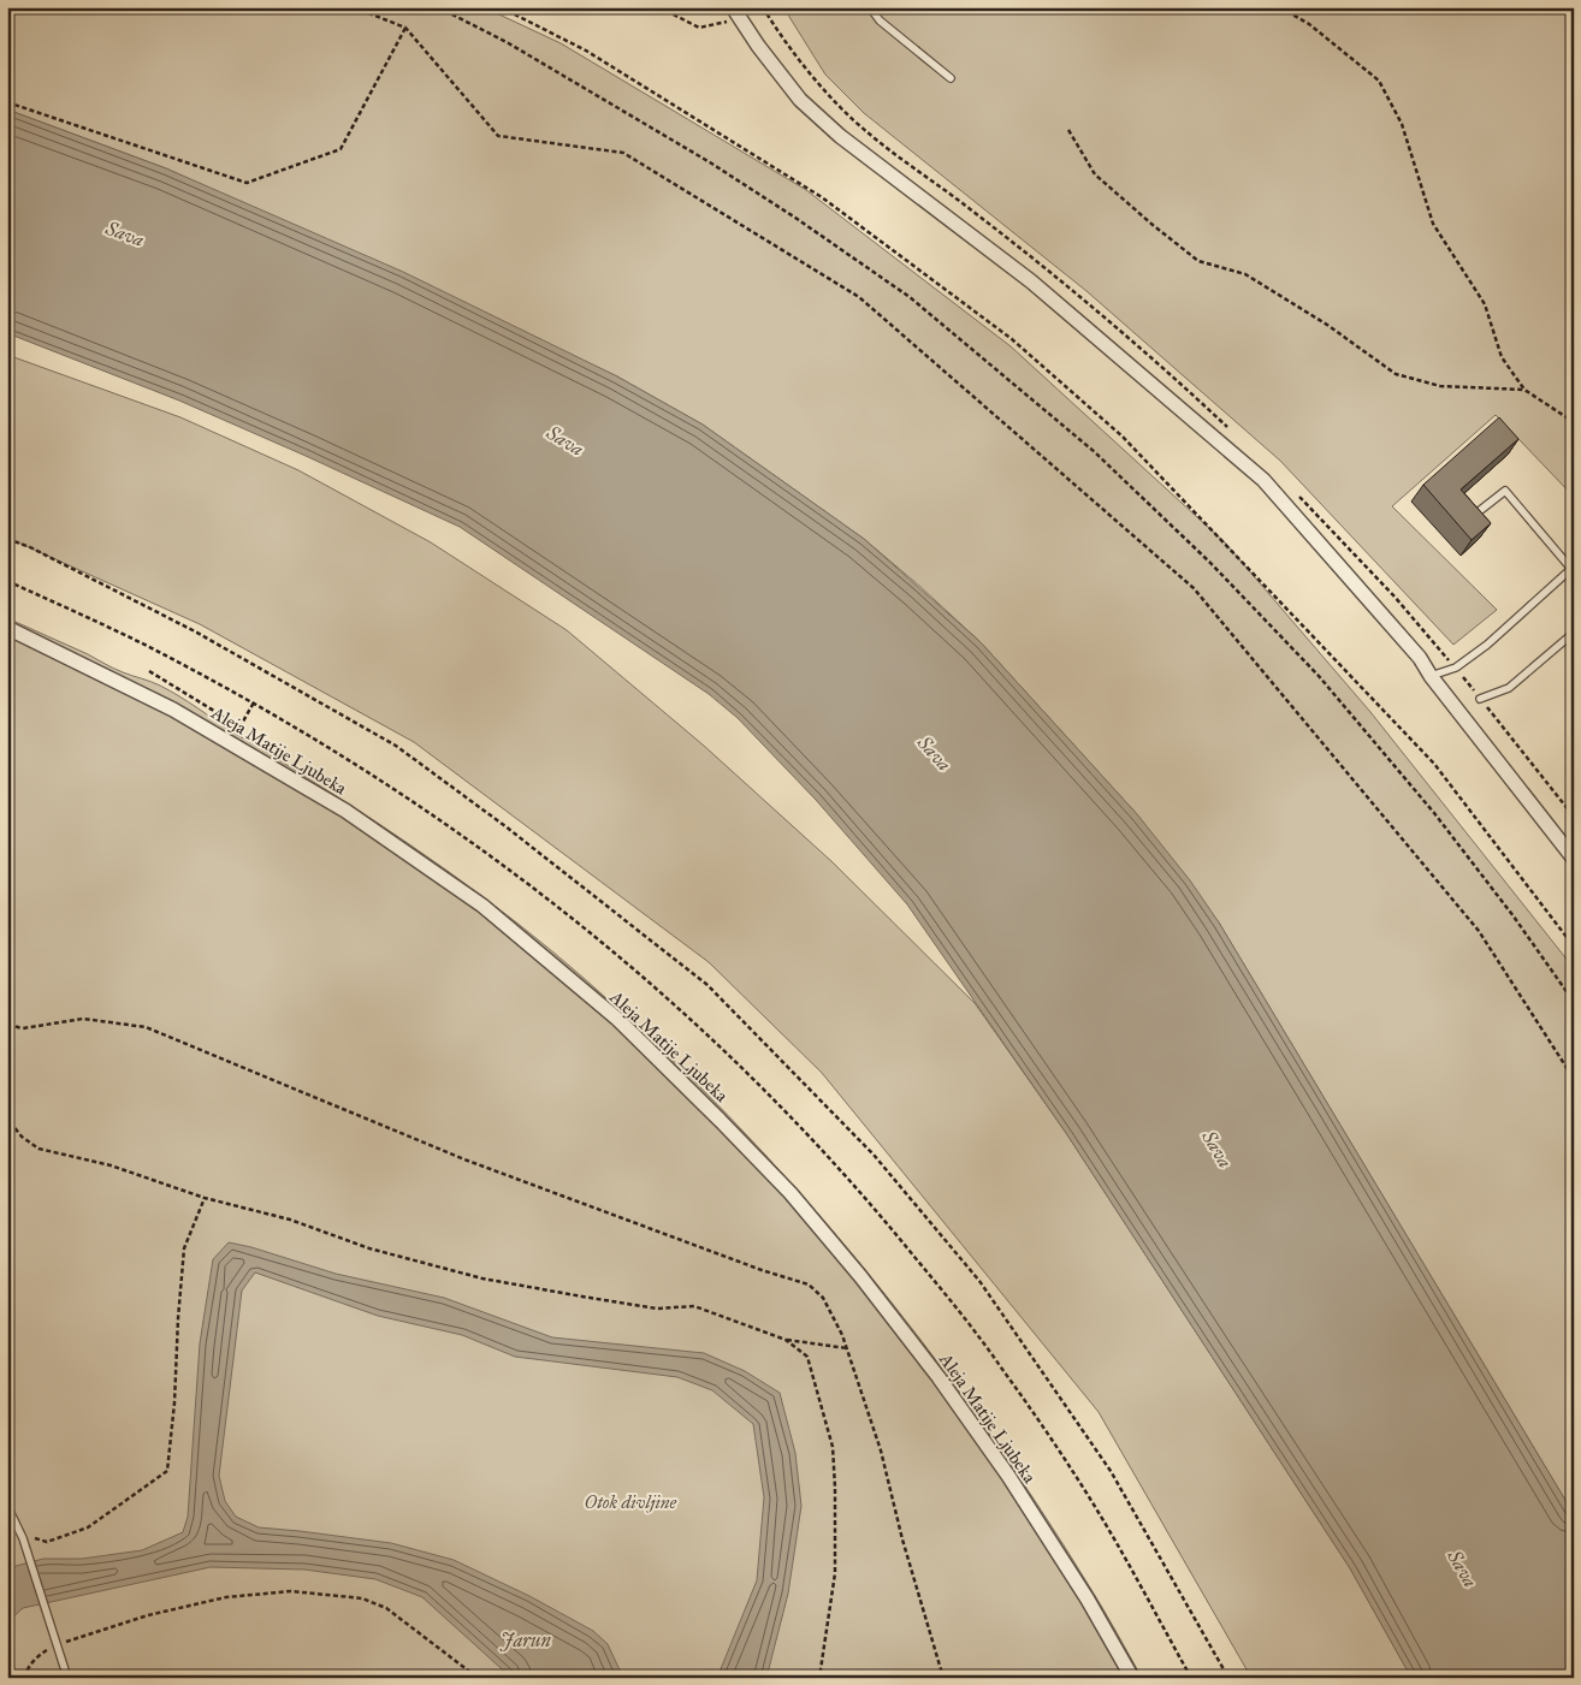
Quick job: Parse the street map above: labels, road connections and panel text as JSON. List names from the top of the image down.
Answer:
{
  "streets": {
    "street": ["Aleja Matije Ljubeka"]
  },
  "water": ["Sava", "Jarun"],
  "parks": ["Otok divljine"]
}
